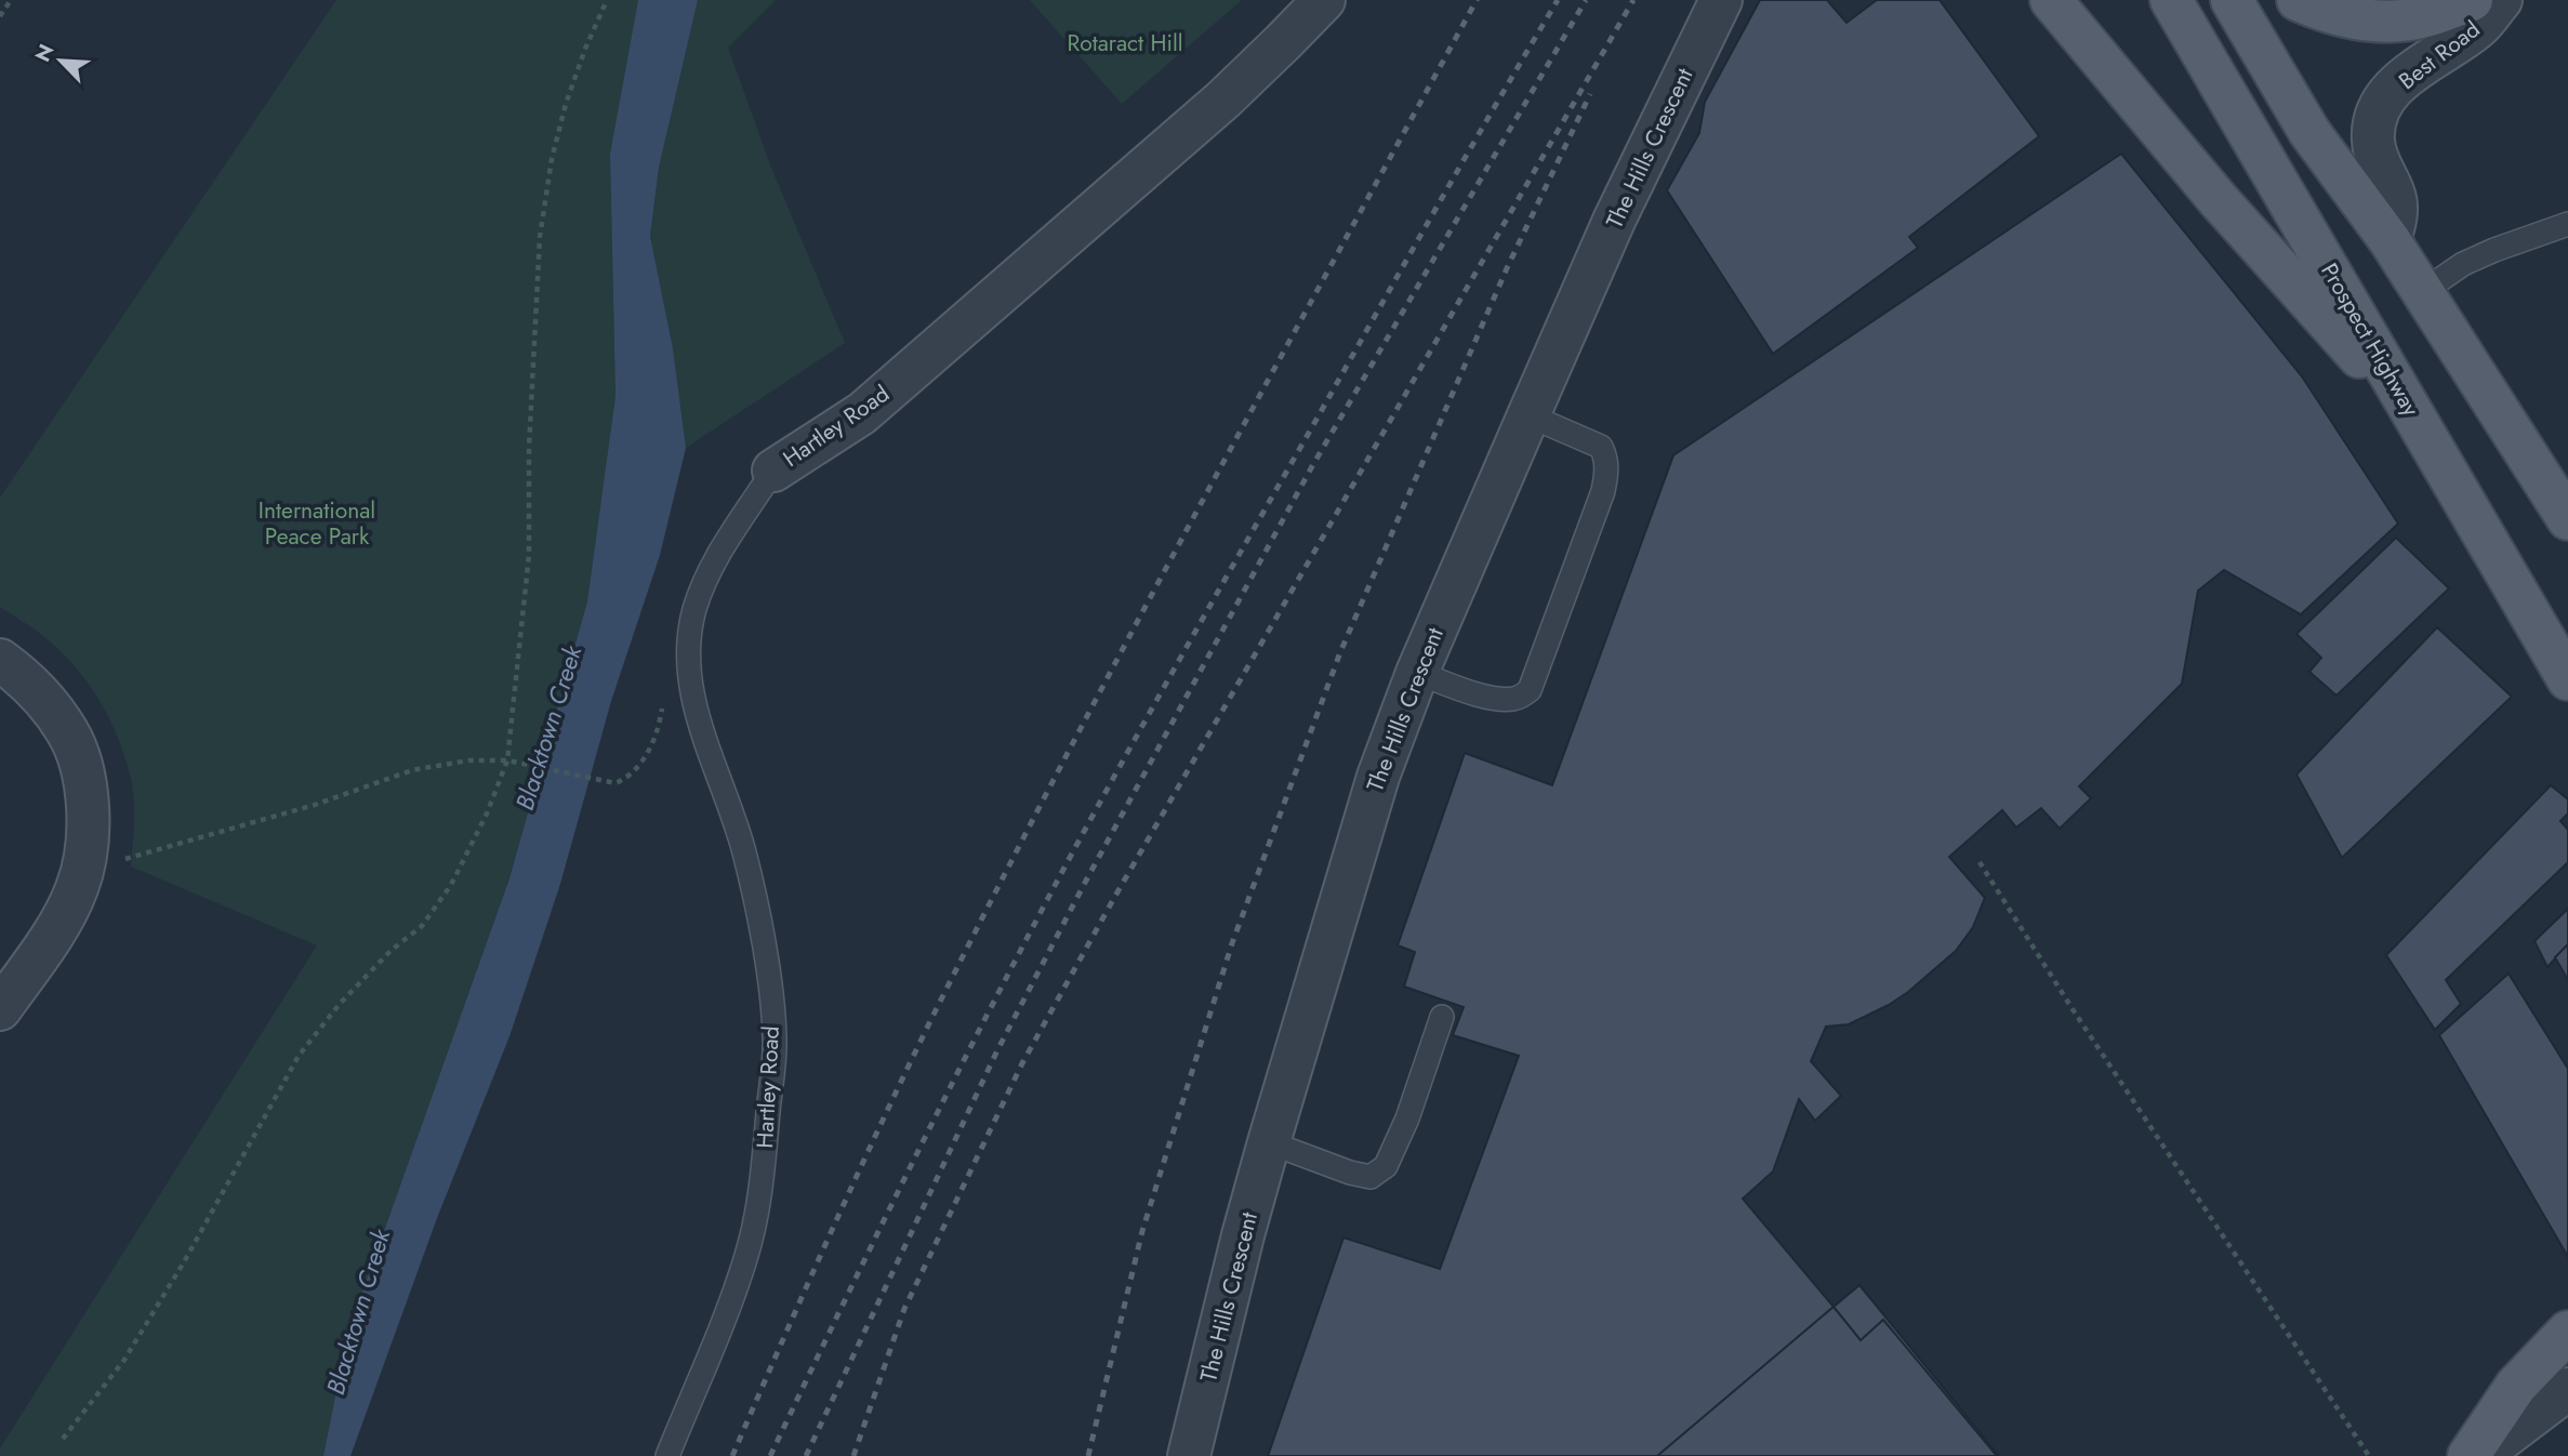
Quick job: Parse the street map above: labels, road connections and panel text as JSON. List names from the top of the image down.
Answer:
{
  "streets": {
    "main road": ["Prospect Highway"],
    "street": ["Best Road", "The Hills Crescent", "Hartley Road"]
  },
  "water": ["Blacktown Creek"],
  "parks": ["Rotaract Hill", "International Peace Park"],
  "north": "top left"
}
